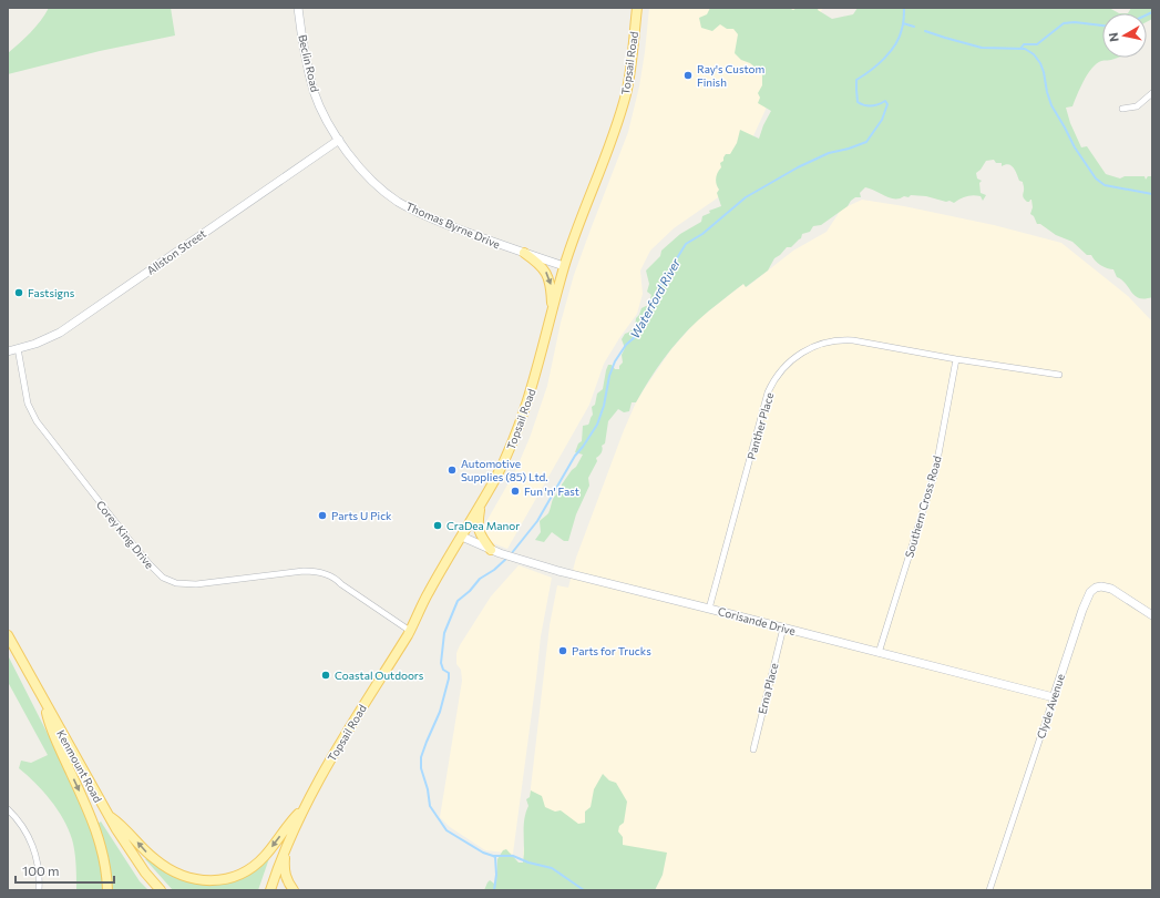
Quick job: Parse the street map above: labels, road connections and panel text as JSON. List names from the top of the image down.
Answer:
{
  "streets": {
    "main road": ["Topsail Road", "Kenmount Road"],
    "street": [
      "Beclin Road",
      "Thomas Byrne Drive",
      "Allston Street",
      "Panther Place",
      "Southern Cross Road",
      "Corey King Drive",
      "Corisande Drive",
      "Erna Place",
      "Clyde Avenue"
    ]
  },
  "crossings": [
    ["Beclin Road", "Thomas Byrne Drive"],
    ["Beclin Road", "Allston Street"],
    ["Topsail Road", "Thomas Byrne Drive"],
    ["Topsail Road", "Corey King Drive"],
    ["Topsail Road", "Corisande Drive"],
    ["Thomas Byrne Drive", "Allston Street"],
    ["Allston Street", "Corey King Drive"],
    ["Panther Place", "Southern Cross Road"],
    ["Panther Place", "Corisande Drive"],
    ["Southern Cross Road", "Corisande Drive"],
    ["Corisande Drive", "Erna Place"],
    ["Corisande Drive", "Clyde Avenue"]
  ],
  "water": ["Waterford River"],
  "places": [
    "Ray's Custom Finish",
    "Fastsigns",
    "Automotive Supplies (85) Ltd.",
    "Fun 'n' Fast",
    "Parts U Pick",
    "CraDea Manor",
    "Parts for Trucks",
    "Coastal Outdoors"
  ],
  "scale_bar": "100 m",
  "north": "left"
}
